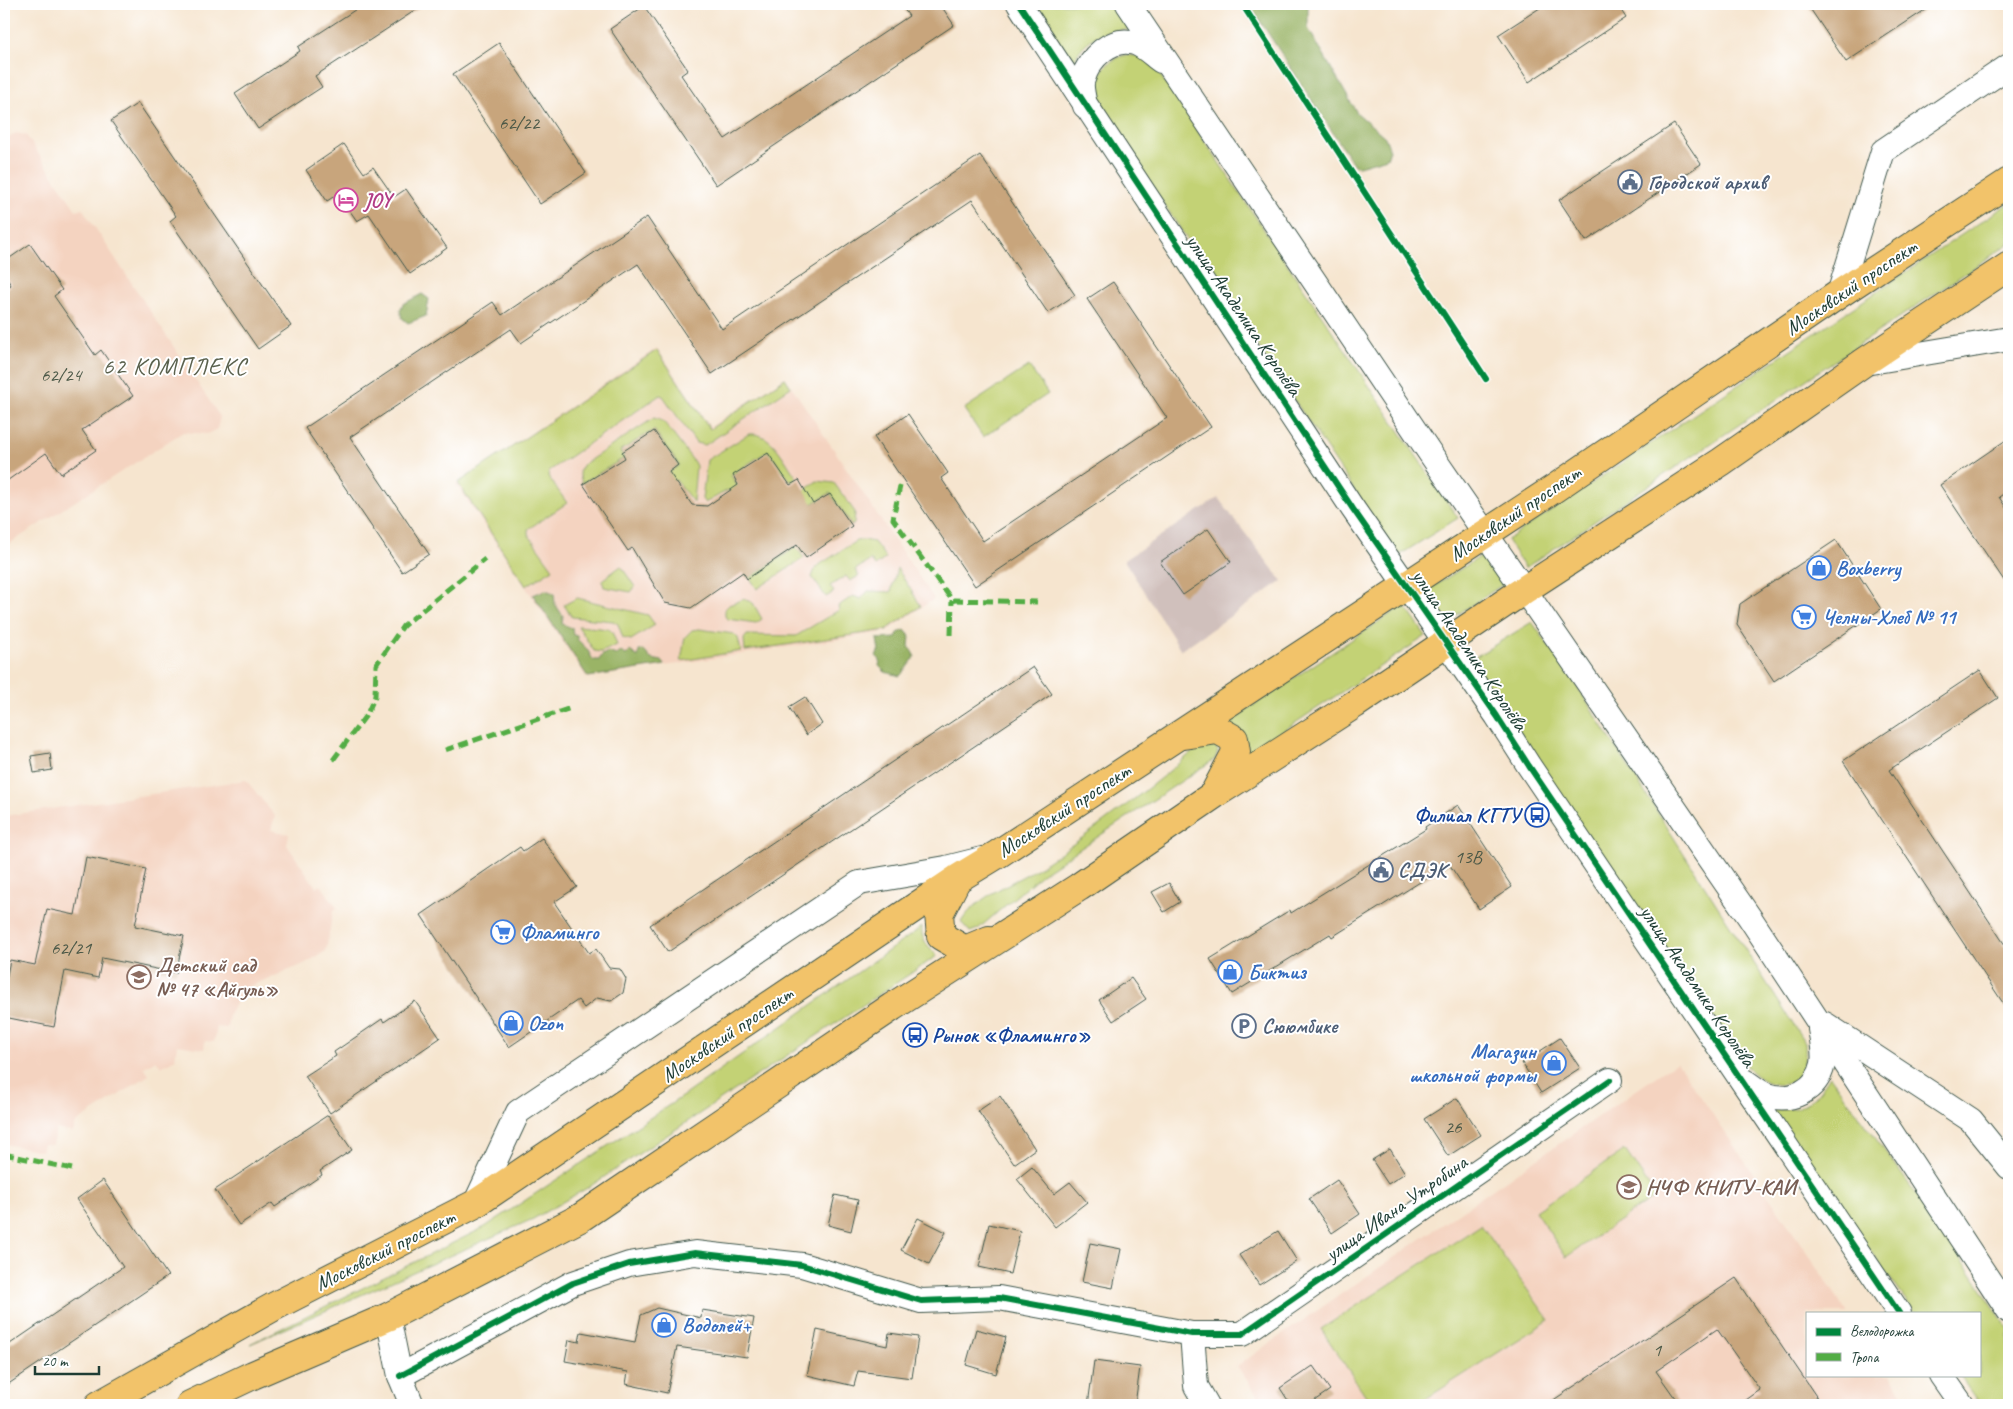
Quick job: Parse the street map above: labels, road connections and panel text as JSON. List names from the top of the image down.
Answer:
{
  "streets": {
    "main road": ["Московский проспект"],
    "street": ["улица Академика Королёва", "улица Ивана Утробина"]
  },
  "crossings": [
    ["Московский проспект", "улица Академика Королёва"]
  ],
  "districts": ["62 КОМПЛЕКС"],
  "places": {
    "public building": ["Городской архив", "СДЭК"],
    "hotel": ["JOY"],
    "shop": [
      "Boxberry",
      "Биктиз",
      "Ozon",
      "Магазин школьной формы",
      "Водолей+"
    ],
    "supermarket": ["Челны-Хлеб № 11", "Фламинго"],
    "bus stop": ["Филиал КГТУ", "Рынок «Фламинго»"],
    "school or university": ["Детский сад № 47 «Айгуль»", "НЧФ КНИТУ-КАИ"],
    "parking": ["Сююмбике"]
  },
  "house_numbers": [
    "62/22",
    "62/24",
    "13В",
    "62/21",
    "26",
    "1"
  ],
  "legend": ["Велодорожка", "Тропа"],
  "scale_bar": "20 m"
}
